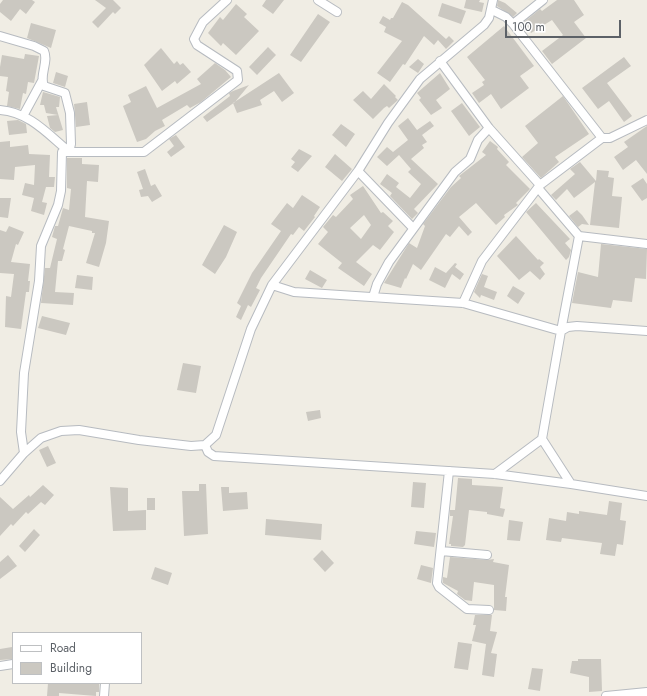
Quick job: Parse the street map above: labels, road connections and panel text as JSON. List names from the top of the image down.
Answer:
{
  "legend": ["Road", "Building"],
  "scale_bar": "100 m"
}
